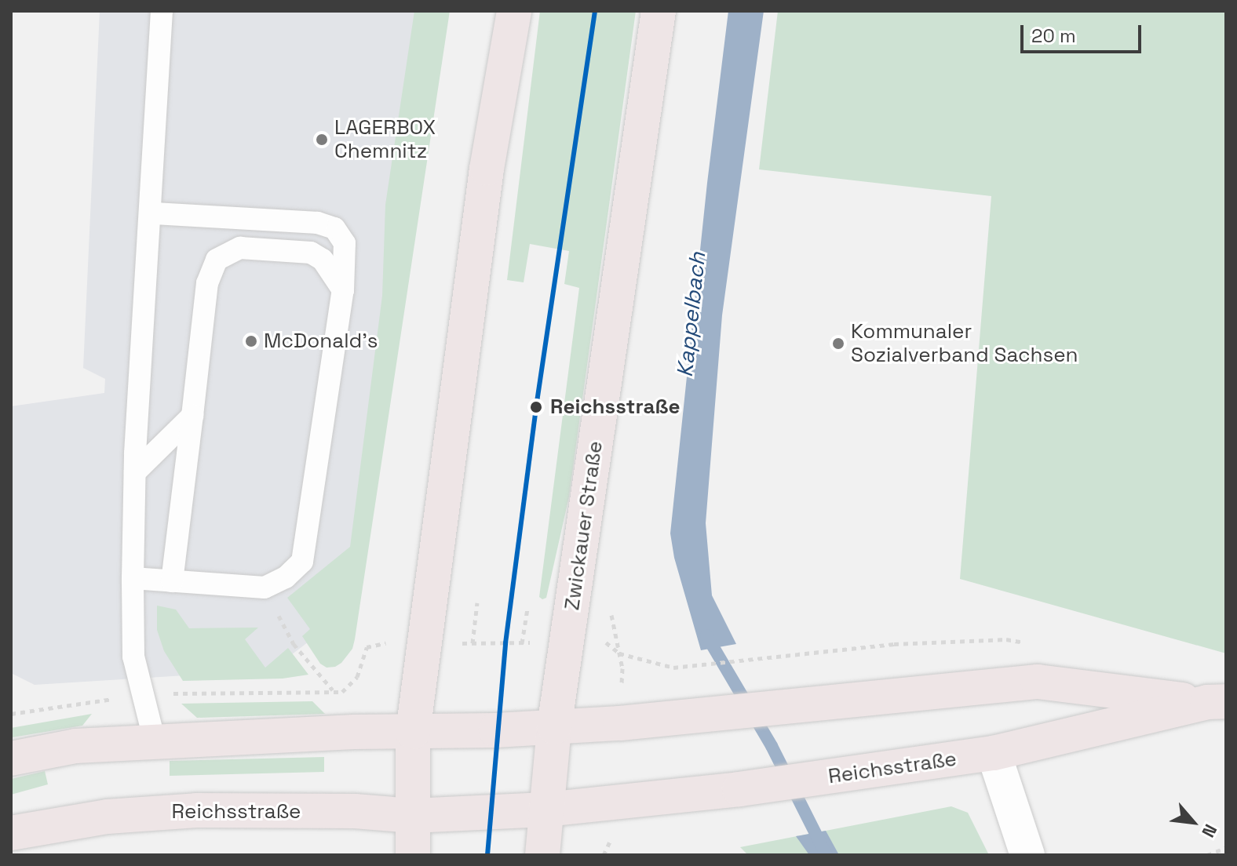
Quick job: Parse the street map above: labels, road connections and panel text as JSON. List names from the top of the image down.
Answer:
{
  "streets": {
    "main road": ["Zwickauer Straße", "Reichsstraße"]
  },
  "crossings": [
    ["Zwickauer Straße", "Reichsstraße"]
  ],
  "water": ["Kappelbach"],
  "places": [
    "LAGERBOX Chemnitz",
    "McDonald's",
    "Kommunaler Sozialverband Sachsen",
    "Reichsstraße"
  ],
  "scale_bar": "20 m",
  "north": "bottom right"
}
